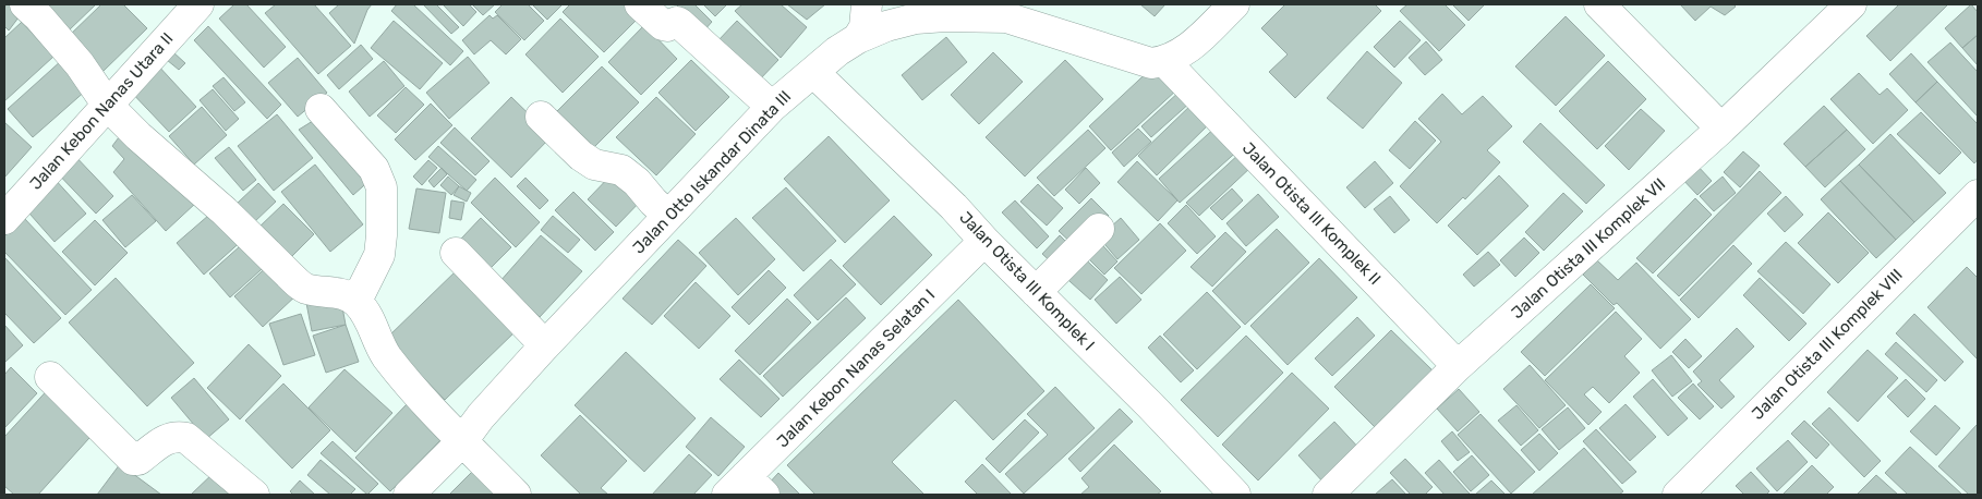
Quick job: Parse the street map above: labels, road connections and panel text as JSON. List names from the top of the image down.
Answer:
{
  "streets": {
    "street": [
      "Jalan Kebon Nanas Utara II",
      "Jalan Otto Iskandar Dinata III",
      "Jalan Otista III Komplek II",
      "Jalan Otista III Komplek VII",
      "Jalan Otista III Komplek I",
      "Jalan Otista III Komplek VIII",
      "Jalan Kebon Nanas Selatan I"
    ]
  },
  "crossings": [
    ["Jalan Otto Iskandar Dinata III", "Jalan Otista III Komplek II"],
    ["Jalan Otto Iskandar Dinata III", "Jalan Otista III Komplek I"],
    ["Jalan Otista III Komplek II", "Jalan Otista III Komplek VII"],
    ["Jalan Otista III Komplek I", "Jalan Kebon Nanas Selatan I"]
  ]
}
